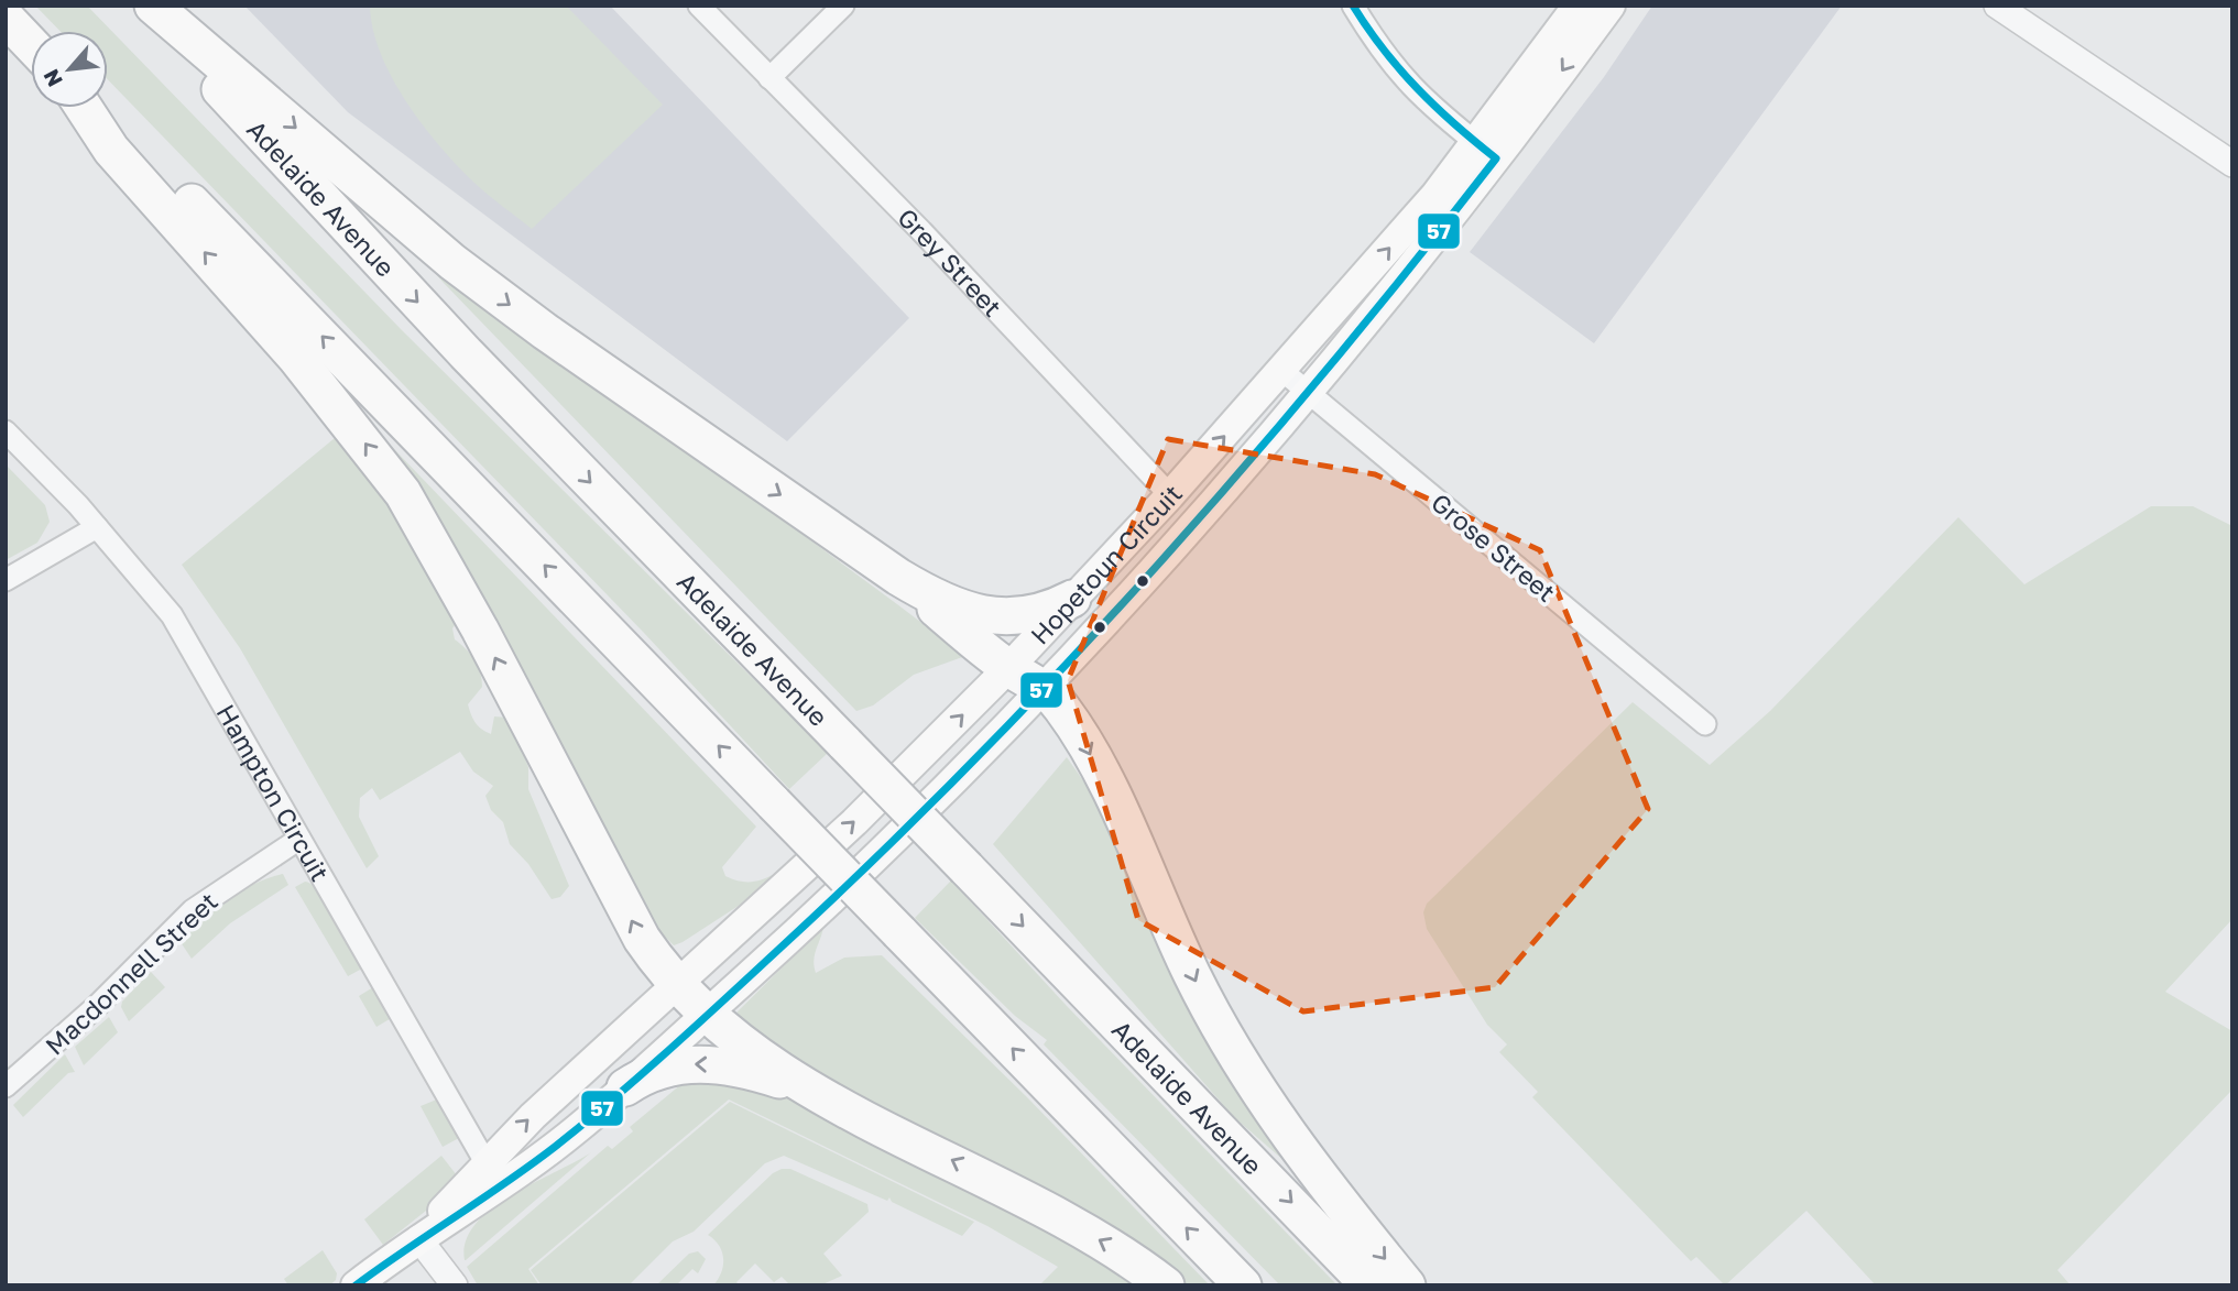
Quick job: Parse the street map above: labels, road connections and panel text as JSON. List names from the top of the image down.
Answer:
{
  "streets": {
    "highway": ["Adelaide Avenue"],
    "main road": ["Grey Street", "Hopetoun Circuit"],
    "street": ["Grose Street", "Hampton Circuit", "Macdonnell Street"]
  },
  "crossings": [
    ["Grey Street", "Hopetoun Circuit"],
    ["Grose Street", "Hopetoun Circuit"],
    ["Hopetoun Circuit", "Hampton Circuit"],
    ["Hampton Circuit", "Macdonnell Street"]
  ],
  "lines": ["transit line 57"],
  "north": "bottom left"
}
